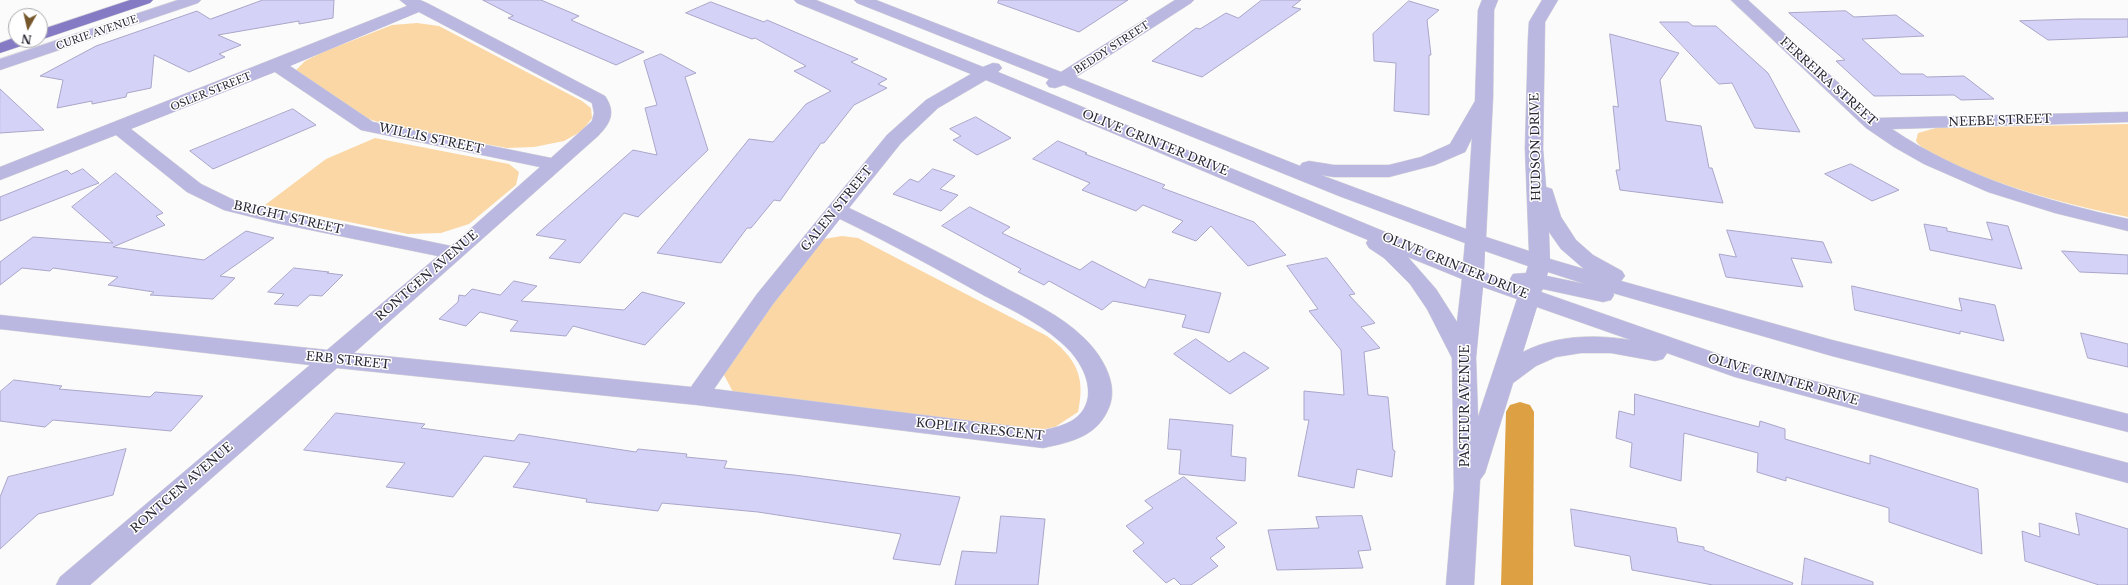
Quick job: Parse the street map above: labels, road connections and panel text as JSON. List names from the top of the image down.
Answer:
{
  "streets": {
    "main road": ["CURIE AVENUE"],
    "street": [
      "BEDDY STREET",
      "FERREIRA STREET",
      "OSLER STREET",
      "NEEBE STREET",
      "WILLIS STREET",
      "OLIVE GRINTER DRIVE",
      "HUDSON DRIVE",
      "GALEN STREET",
      "BRIGHT STREET",
      "RONTGEN AVENUE",
      "ERB STREET",
      "PASTEUR AVENUE",
      "KOPLIK CRESCENT"
    ]
  },
  "crossings": [
    ["BEDDY STREET", "OLIVE GRINTER DRIVE"],
    ["FERREIRA STREET", "NEEBE STREET"],
    ["OSLER STREET", "WILLIS STREET"],
    ["OSLER STREET", "BRIGHT STREET"],
    ["OSLER STREET", "RONTGEN AVENUE"],
    ["WILLIS STREET", "RONTGEN AVENUE"],
    ["OLIVE GRINTER DRIVE", "HUDSON DRIVE"],
    ["OLIVE GRINTER DRIVE", "GALEN STREET"],
    ["OLIVE GRINTER DRIVE", "PASTEUR AVENUE"],
    ["HUDSON DRIVE", "PASTEUR AVENUE"],
    ["GALEN STREET", "ERB STREET"],
    ["GALEN STREET", "KOPLIK CRESCENT"],
    ["BRIGHT STREET", "RONTGEN AVENUE"],
    ["RONTGEN AVENUE", "ERB STREET"],
    ["ERB STREET", "KOPLIK CRESCENT"]
  ],
  "north": "bottom"
}
